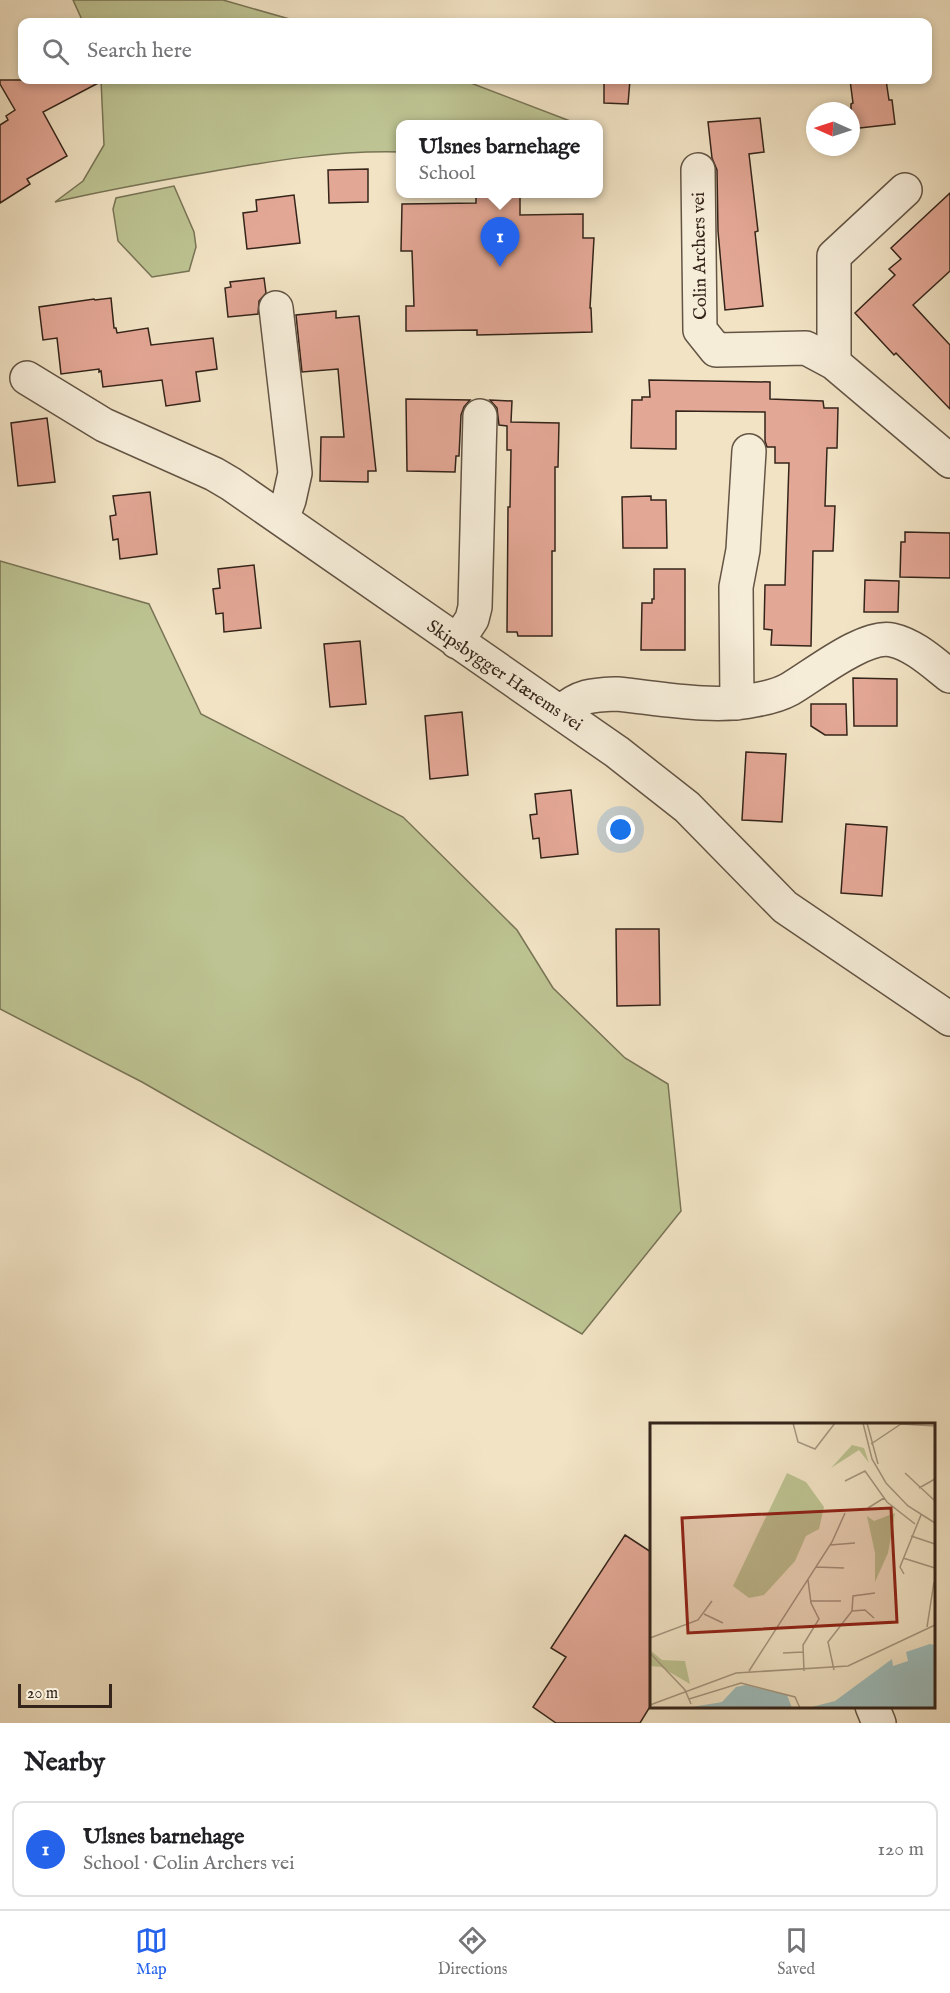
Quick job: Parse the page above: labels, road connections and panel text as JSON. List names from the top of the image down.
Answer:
{
  "streets": {
    "street": ["Colin Archers vei", "Skipsbygger Hærems vei"]
  },
  "scale_bar": "20 m",
  "north": "left",
  "page": {
    "search": "Search here",
    "popup": ["Ulsnes barnehage", "School"],
    "pins": "1",
    "scale": "20 m",
    "heading": "Nearby",
    "list": [
      {
        "mark": "1",
        "name": "Ulsnes barnehage",
        "note": "School · Colin Archers vei",
        "value": "120 m"
      }
    ],
    "nav": ["Map", "Directions", "Saved"]
  }
}
